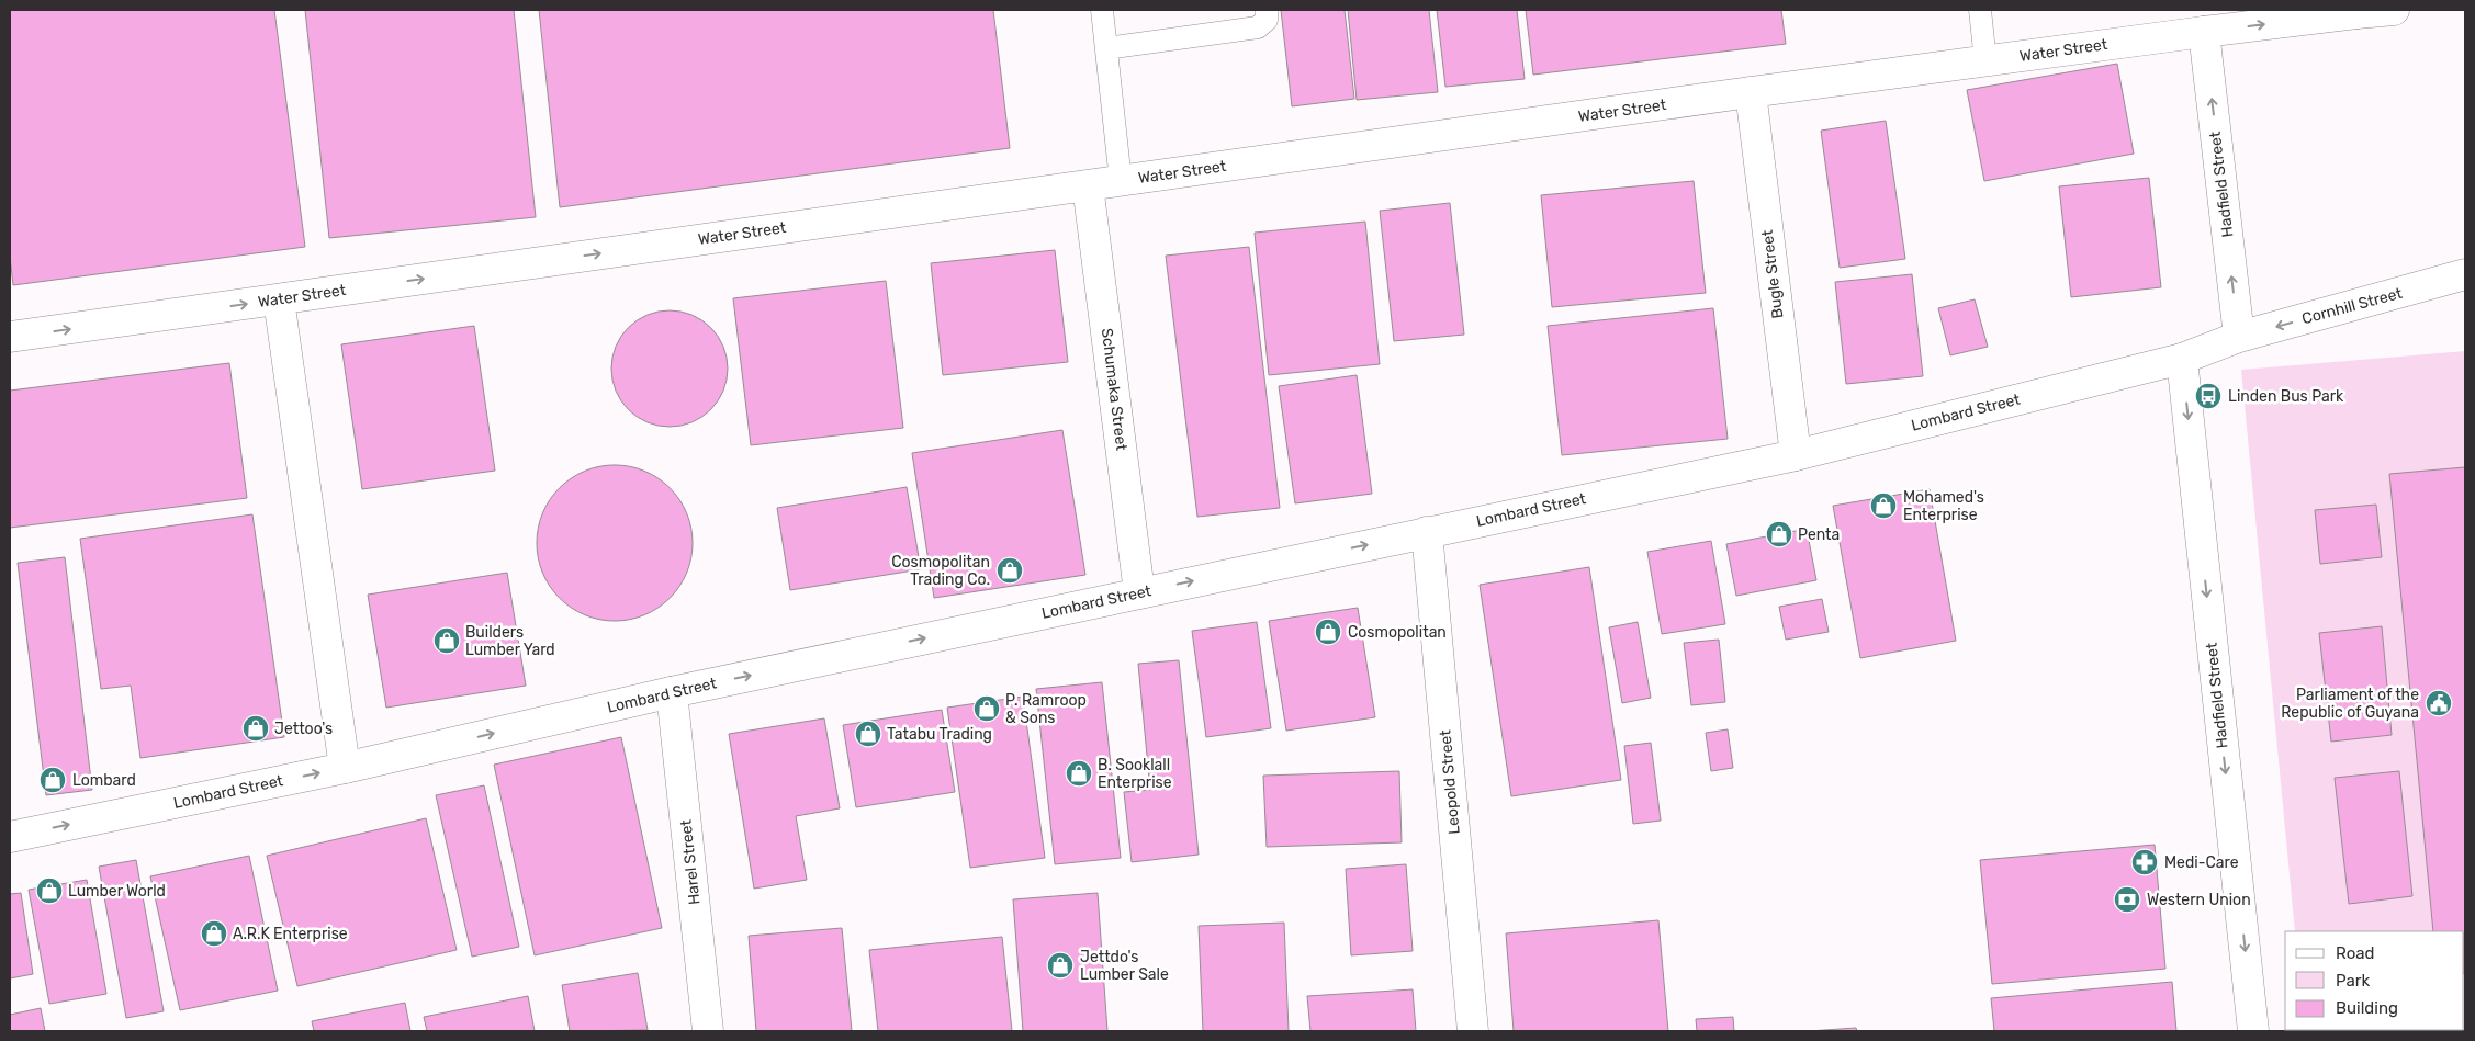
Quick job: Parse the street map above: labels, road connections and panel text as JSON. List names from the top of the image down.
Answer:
{
  "streets": {
    "street": [
      "Water Street",
      "Hadfield Street",
      "Bugle Street",
      "Cornhill Street",
      "Schumaka Street",
      "Lombard Street",
      "Leopold Street",
      "Harel Street"
    ]
  },
  "crossings": [
    ["Water Street", "Hadfield Street"],
    ["Water Street", "Bugle Street"],
    ["Water Street", "Schumaka Street"],
    ["Hadfield Street", "Cornhill Street"],
    ["Hadfield Street", "Lombard Street"],
    ["Bugle Street", "Lombard Street"],
    ["Cornhill Street", "Lombard Street"],
    ["Schumaka Street", "Lombard Street"],
    ["Lombard Street", "Leopold Street"],
    ["Lombard Street", "Harel Street"]
  ],
  "one_way": ["Water Street", "Cornhill Street", "Lombard Street"],
  "places": {
    "bus stop": ["Linden Bus Park"],
    "shop": [
      "Mohamed's Enterprise",
      "Penta",
      "Cosmopolitan Trading Co.",
      "Cosmopolitan",
      "Builders Lumber Yard",
      "P. Ramroop & Sons",
      "Jettoo's",
      "Tatabu Trading",
      "B. Sooklall Enterprise",
      "Lombard",
      "Lumber World",
      "A.R.K Enterprise",
      "Jettdo's Lumber Sale"
    ],
    "public building": ["Parliament of the Republic of Guyana"],
    "pharmacy": ["Medi-Care"],
    "bank": ["Western Union"]
  },
  "legend": ["Road", "Park", "Building"]
}
